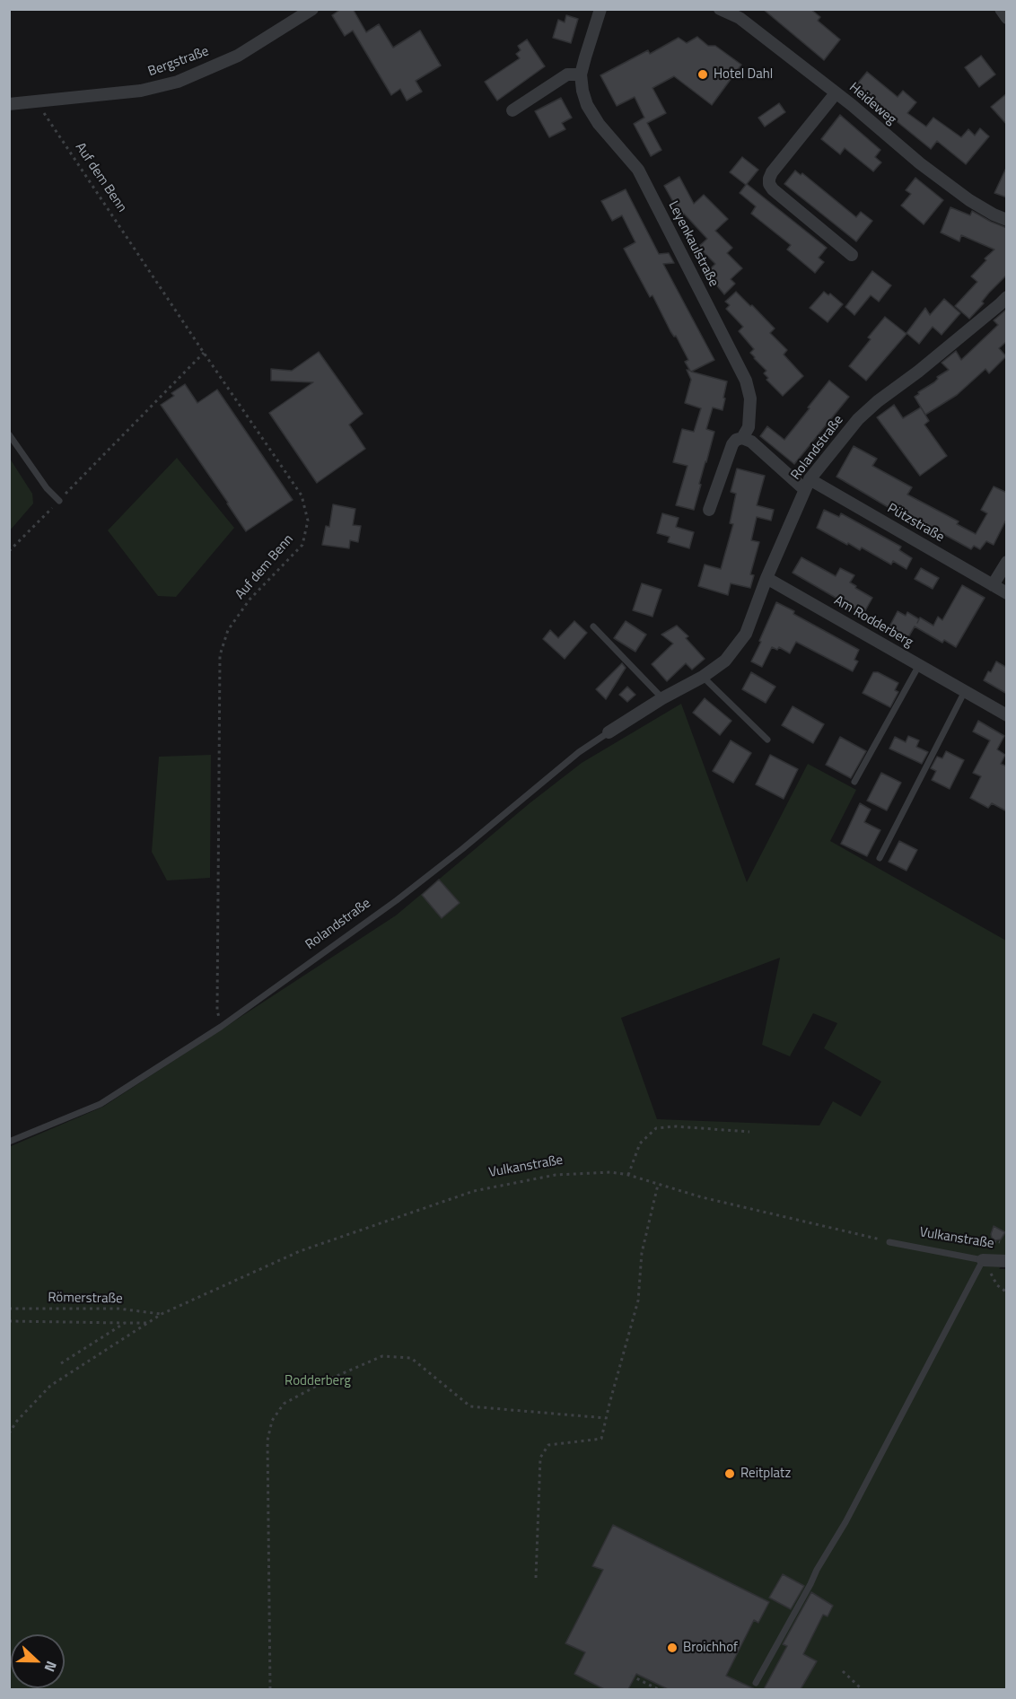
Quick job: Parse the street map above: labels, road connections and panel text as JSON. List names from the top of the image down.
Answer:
{
  "streets": {
    "street": [
      "Bergstraße",
      "Heideweg",
      "Leyenkaulstraße",
      "Rolandstraße",
      "Pützstraße",
      "Am Rodderberg",
      "Vulkanstraße"
    ],
    "path": ["Auf dem Benn", "Römerstraße"]
  },
  "crossings": [
    ["Bergstraße", "Auf dem Benn"],
    ["Auf dem Benn", "Rolandstraße"],
    ["Rolandstraße", "Pützstraße"],
    ["Rolandstraße", "Am Rodderberg"],
    ["Vulkanstraße", "Römerstraße"]
  ],
  "parks": ["Rodderberg"],
  "places": ["Hotel Dahl", "Reitplatz", "Broichhof"],
  "north": "right"
}
